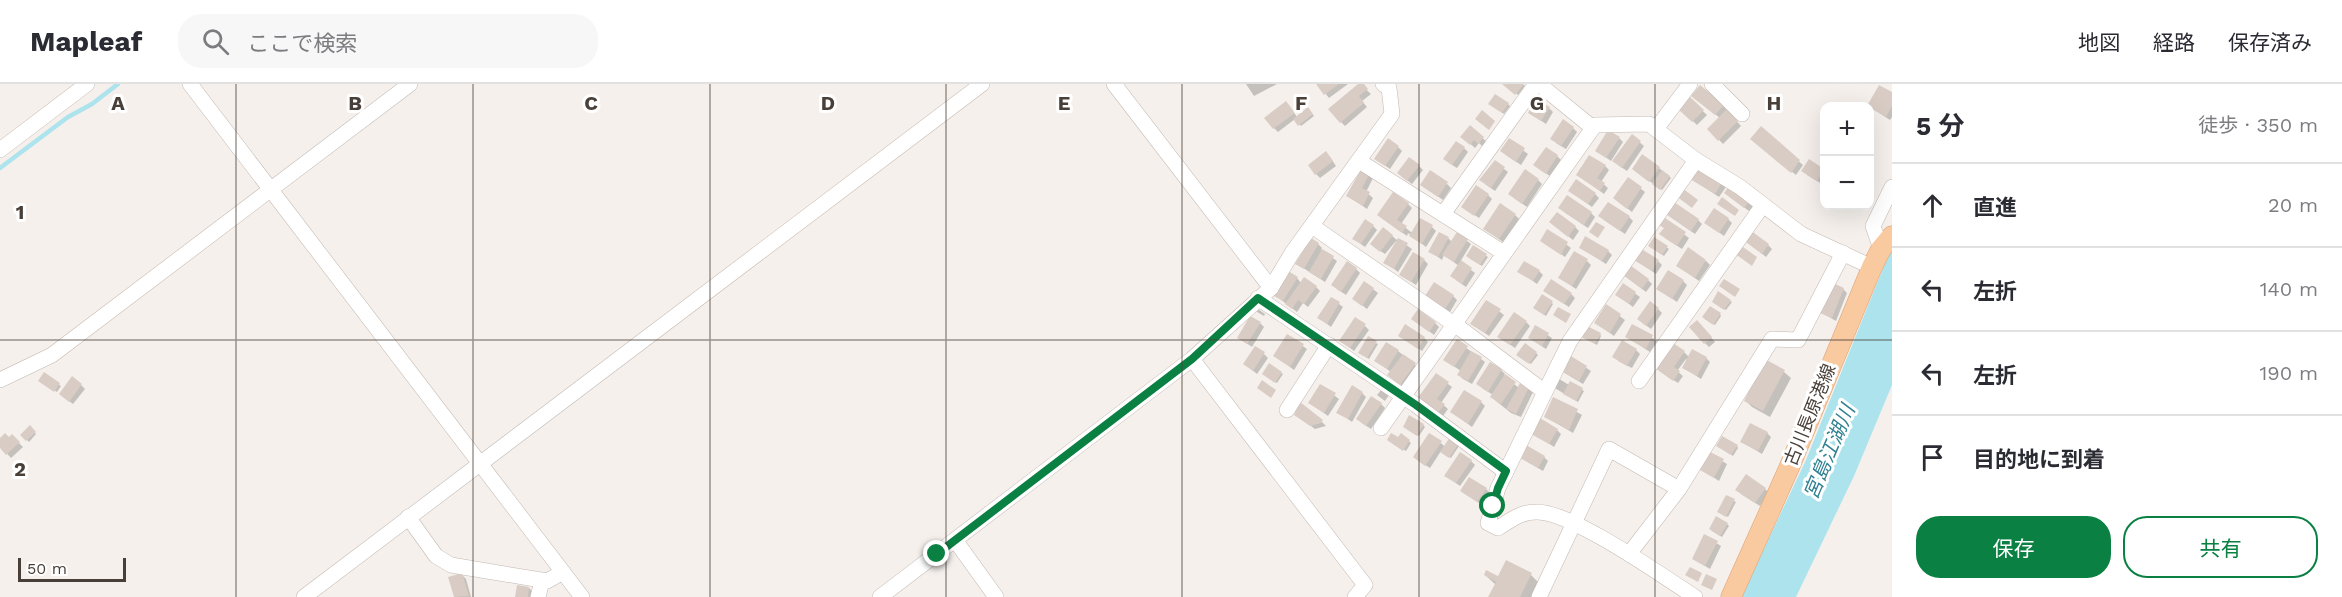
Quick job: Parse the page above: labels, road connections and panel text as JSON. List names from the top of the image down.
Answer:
{
  "streets": {
    "main road": ["古川長原港線"]
  },
  "water": ["宮島江湖川"],
  "scale_bar": "50 m",
  "page": {
    "header": "Mapleaf",
    "search": "ここで検索",
    "nav": ["地図", "経路", "保存済み"],
    "heading": ["5 分", "徒歩 · 350 m"],
    "map_buttons": ["+", "−"],
    "list": [
      ["直進", "20 m"],
      ["左折", "140 m"],
      ["左折", "190 m"],
      "目的地に到着"
    ],
    "buttons": ["保存", "共有"],
    "scale": "50 m"
  },
  "grid": {
    "columns": [
      "A",
      "B",
      "C",
      "D",
      "E",
      "F",
      "G",
      "H"
    ],
    "rows": ["1", "2"]
  }
}
